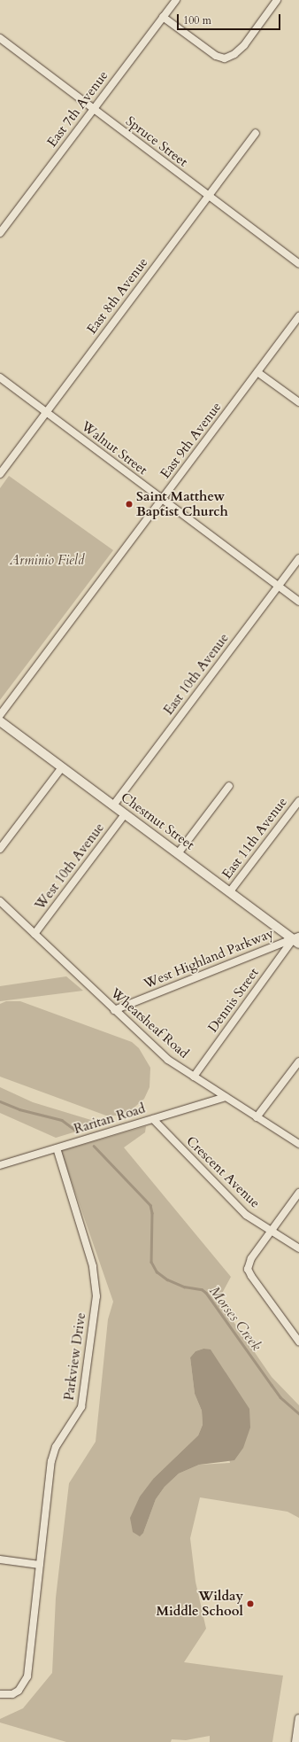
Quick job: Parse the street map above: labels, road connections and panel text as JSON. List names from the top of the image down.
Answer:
{
  "streets": {
    "street": [
      "East 7th Avenue",
      "Spruce Street",
      "East 8th Avenue",
      "East 9th Avenue",
      "Walnut Street",
      "East 10th Avenue",
      "Chestnut Street",
      "East 11th Avenue",
      "West 10th Avenue",
      "West Highland Parkway",
      "Dennis Street",
      "Wheatsheaf Road",
      "Raritan Road",
      "Crescent Avenue",
      "Parkview Drive"
    ]
  },
  "crossings": [
    ["East 7th Avenue", "Spruce Street"],
    ["Spruce Street", "East 8th Avenue"],
    ["East 8th Avenue", "Walnut Street"],
    ["East 9th Avenue", "Walnut Street"],
    ["Walnut Street", "East 10th Avenue"],
    ["East 10th Avenue", "Chestnut Street"],
    ["Chestnut Street", "East 11th Avenue"],
    ["Chestnut Street", "West 10th Avenue"],
    ["Chestnut Street", "West Highland Parkway"],
    ["Chestnut Street", "Dennis Street"],
    ["West 10th Avenue", "Wheatsheaf Road"],
    ["West Highland Parkway", "Dennis Street"],
    ["West Highland Parkway", "Wheatsheaf Road"],
    ["Dennis Street", "Wheatsheaf Road"],
    ["Wheatsheaf Road", "Raritan Road"],
    ["Raritan Road", "Crescent Avenue"],
    ["Raritan Road", "Parkview Drive"]
  ],
  "water": ["Morses Creek"],
  "parks": ["Arminio Field"],
  "places": ["Saint Matthew Baptist Church", "Wilday Middle School"],
  "scale_bar": "100 m"
}
